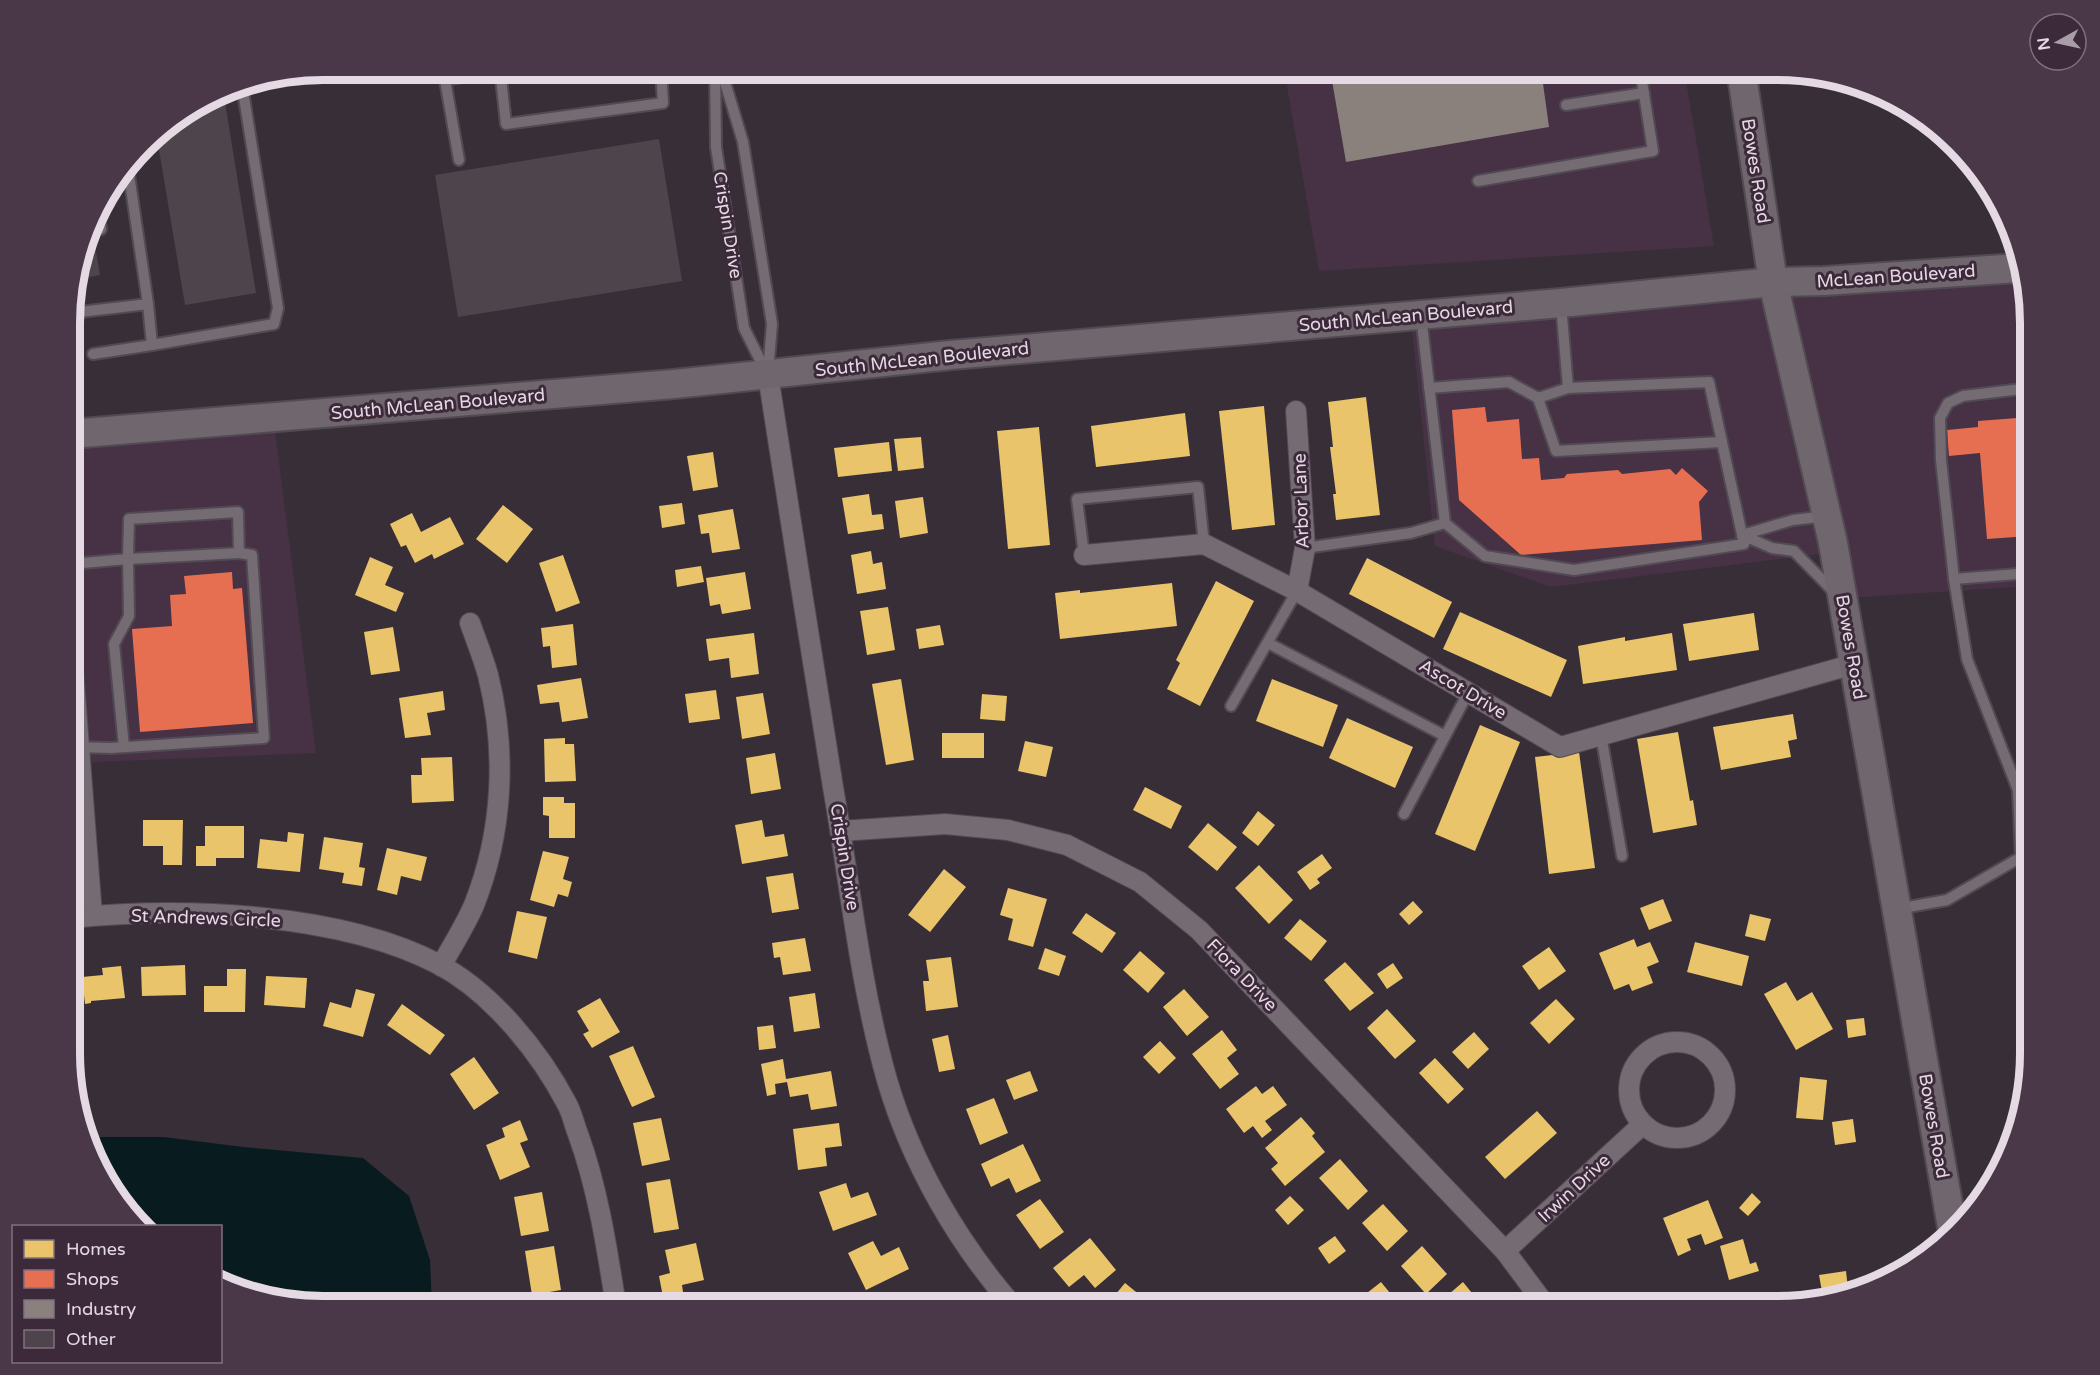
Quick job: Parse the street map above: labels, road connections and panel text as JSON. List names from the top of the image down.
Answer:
{
  "streets": {
    "main road": ["Bowes Road", "McLean Boulevard", "South McLean Boulevard"],
    "street": [
      "Crispin Drive",
      "Arbor Lane",
      "Ascot Drive",
      "St Andrews Circle",
      "Flora Drive",
      "Irwin Drive"
    ]
  },
  "crossings": [
    ["Bowes Road", "McLean Boulevard"],
    ["Bowes Road", "South McLean Boulevard"],
    ["Bowes Road", "Ascot Drive"],
    ["Crispin Drive", "South McLean Boulevard"],
    ["Crispin Drive", "Flora Drive"],
    ["McLean Boulevard", "South McLean Boulevard"],
    ["Arbor Lane", "Ascot Drive"],
    ["Flora Drive", "Irwin Drive"]
  ],
  "legend": [
    "Homes",
    "Shops",
    "Industry",
    "Other"
  ],
  "north": "left"
}
